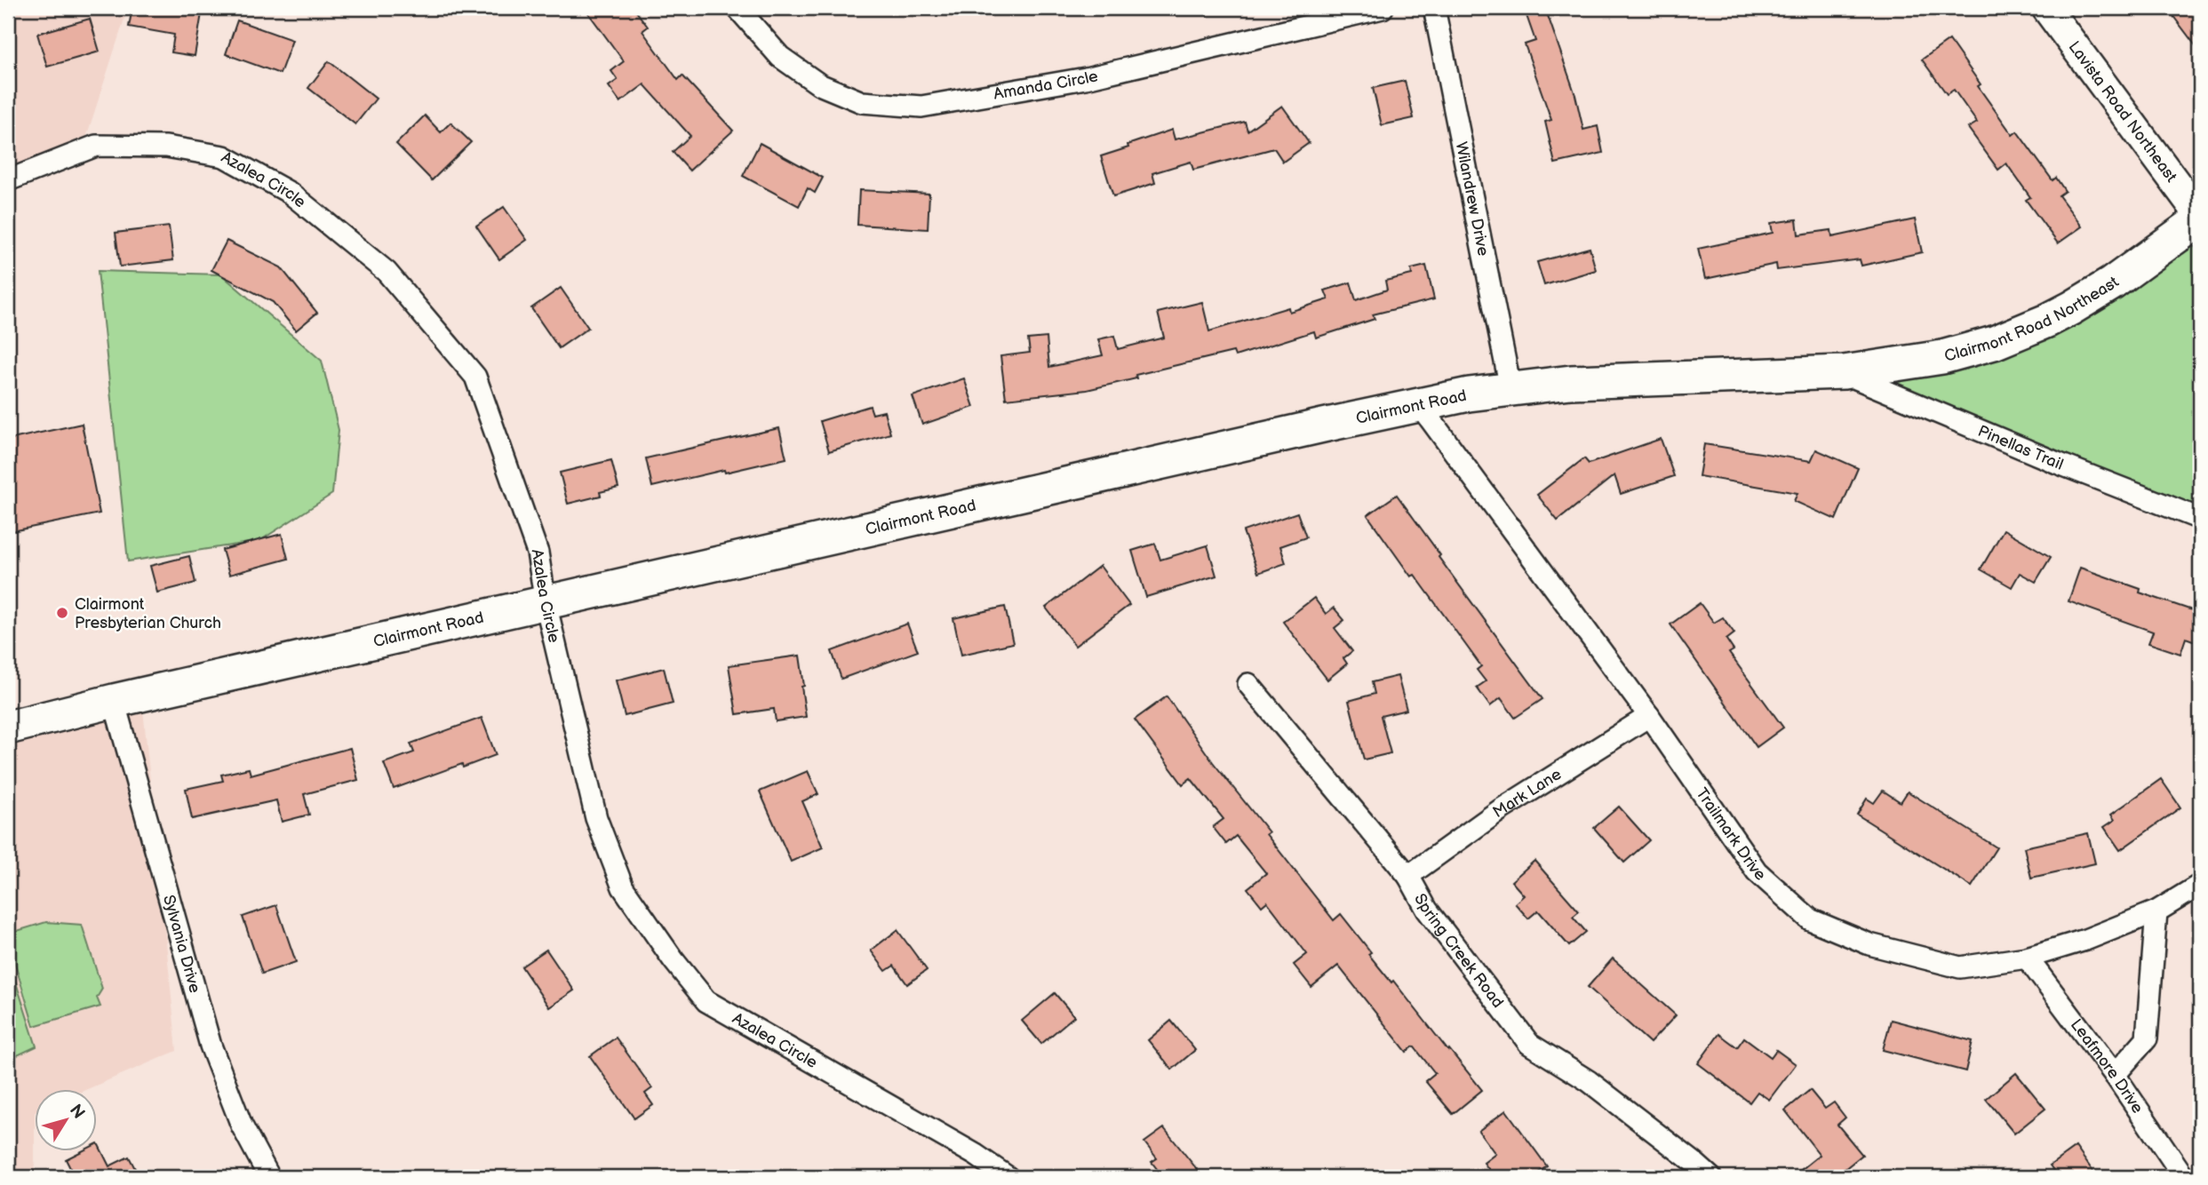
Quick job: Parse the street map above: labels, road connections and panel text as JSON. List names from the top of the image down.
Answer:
{
  "streets": {
    "main road": ["Lavista Road Northeast", "Clairmont Road Northeast", "Clairmont Road"],
    "street": [
      "Amanda Circle",
      "Azalea Circle",
      "Wilandrew Drive",
      "Pinellas Trail",
      "Mark Lane",
      "Trailmark Drive",
      "Sylvania Drive",
      "Spring Creek Road",
      "Leafmore Drive"
    ]
  },
  "crossings": [
    ["Lavista Road Northeast", "Clairmont Road Northeast"],
    ["Azalea Circle", "Clairmont Road"],
    ["Wilandrew Drive", "Clairmont Road"],
    ["Clairmont Road Northeast", "Clairmont Road"],
    ["Clairmont Road Northeast", "Pinellas Trail"],
    ["Clairmont Road", "Pinellas Trail"],
    ["Clairmont Road", "Trailmark Drive"],
    ["Clairmont Road", "Sylvania Drive"],
    ["Mark Lane", "Trailmark Drive"],
    ["Mark Lane", "Spring Creek Road"],
    ["Trailmark Drive", "Leafmore Drive"]
  ],
  "places": ["Clairmont Presbyterian Church"],
  "north": "top right"
}
